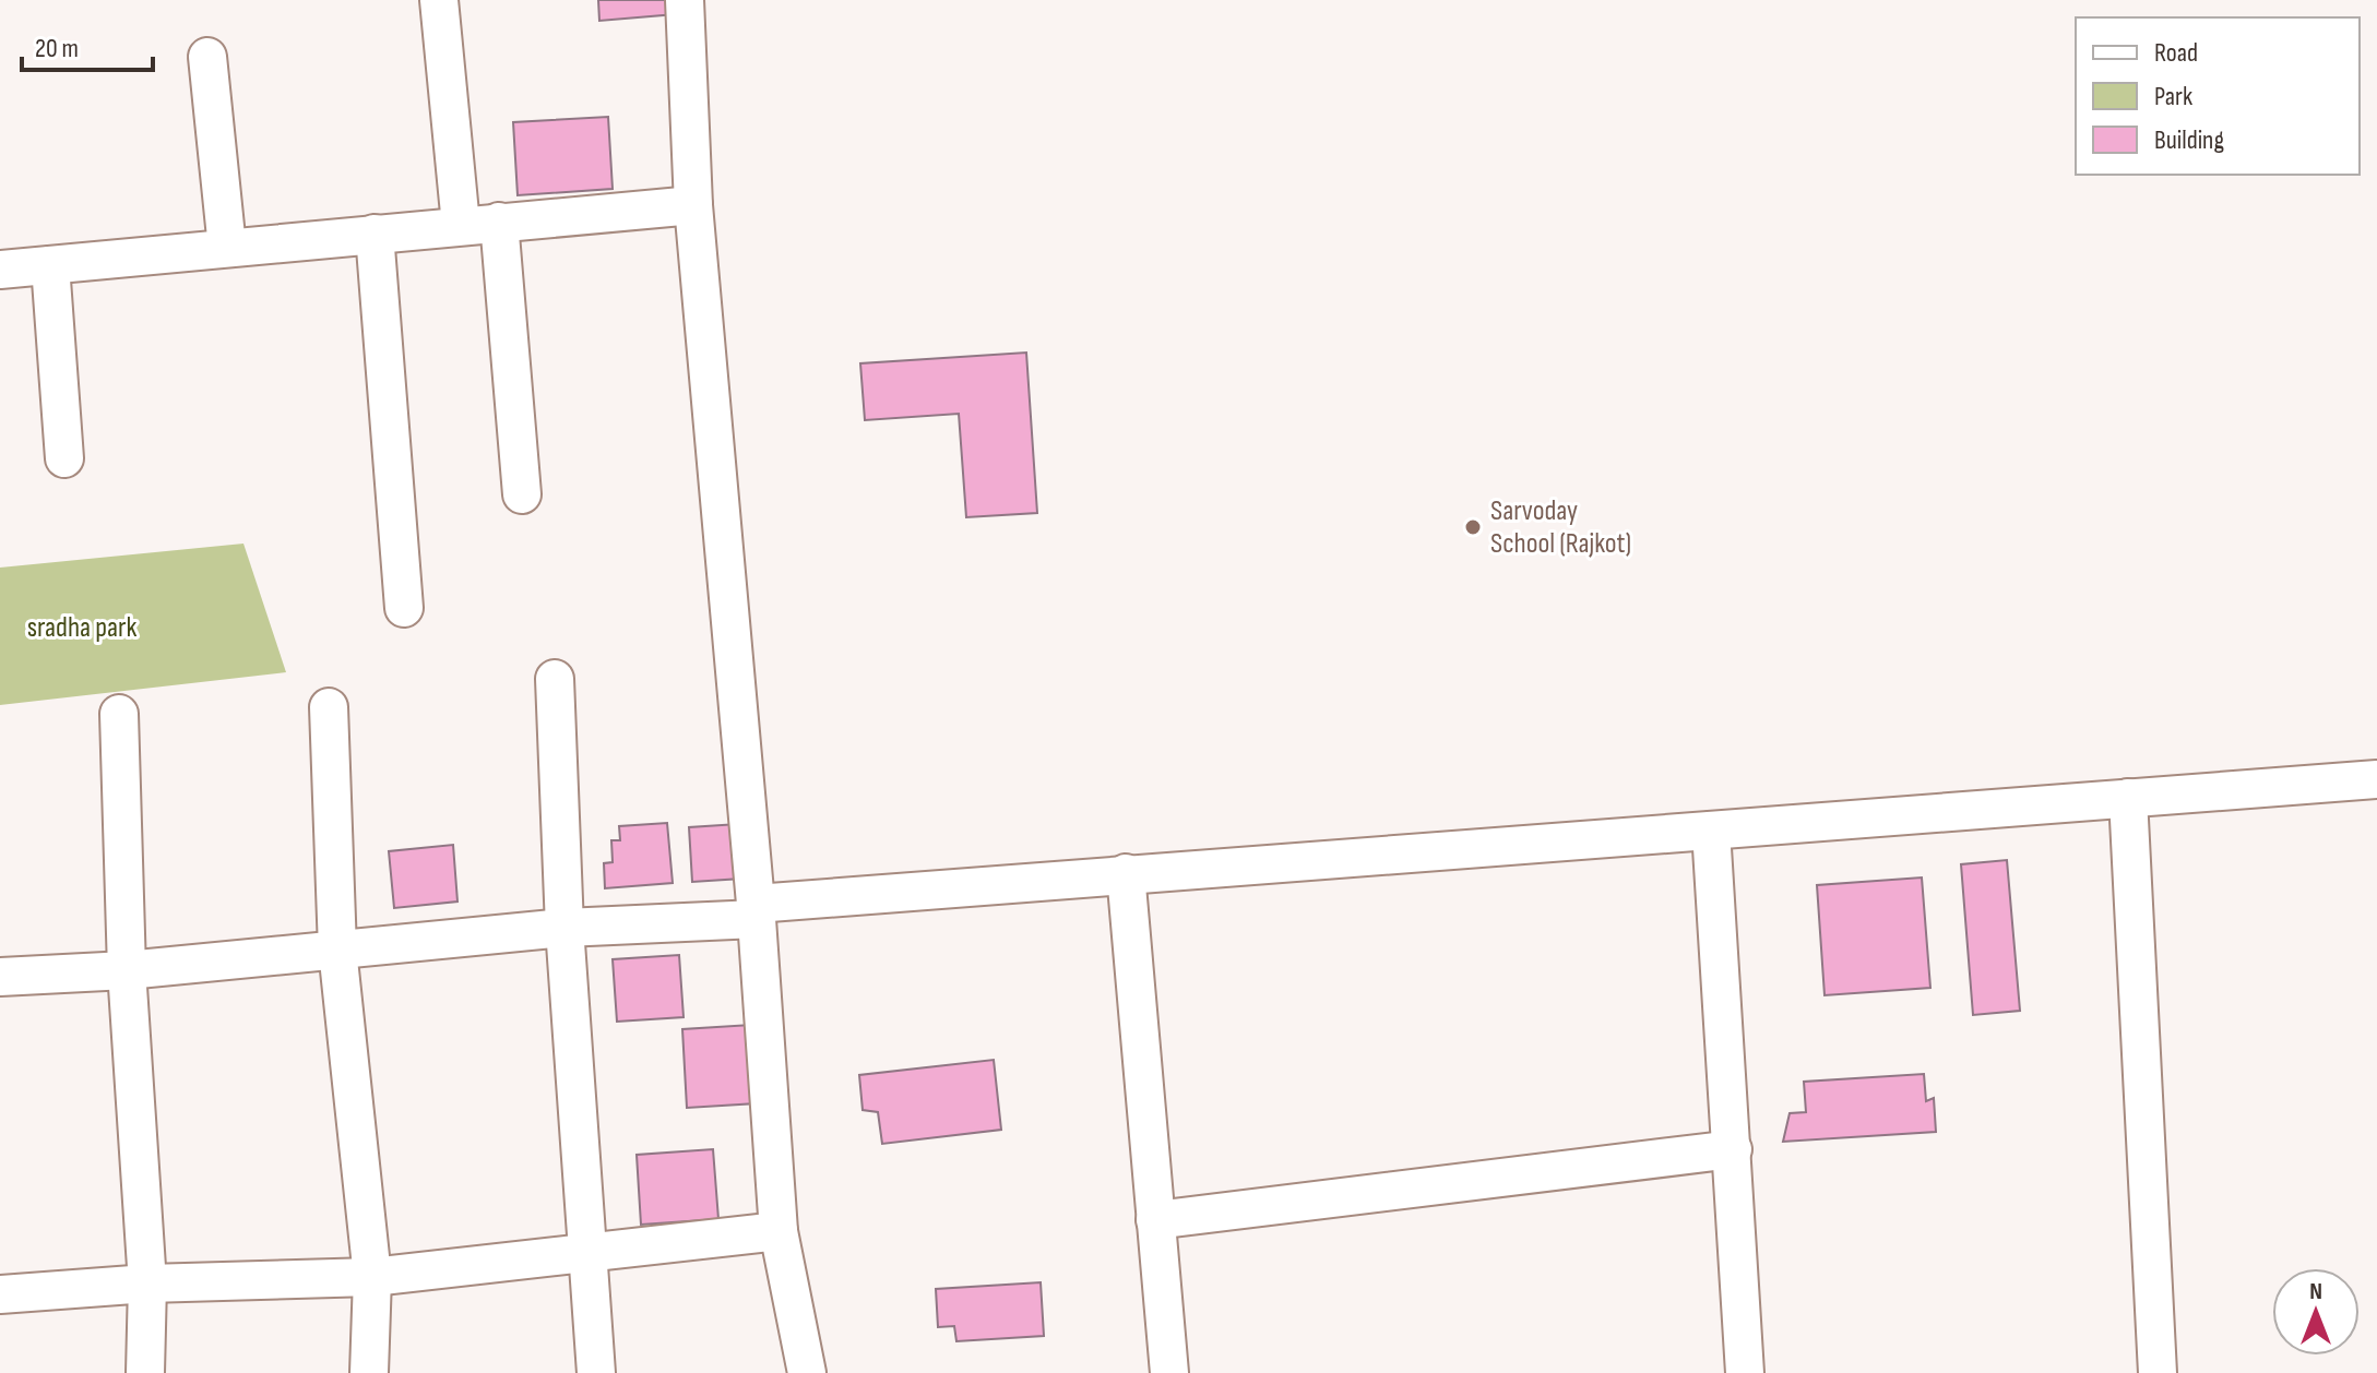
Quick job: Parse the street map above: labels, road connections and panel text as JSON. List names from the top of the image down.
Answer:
{
  "parks": ["sradha park"],
  "places": ["Sarvoday School (Rajkot)"],
  "legend": ["Road", "Park", "Building"],
  "scale_bar": "20 m",
  "north": "top"
}
